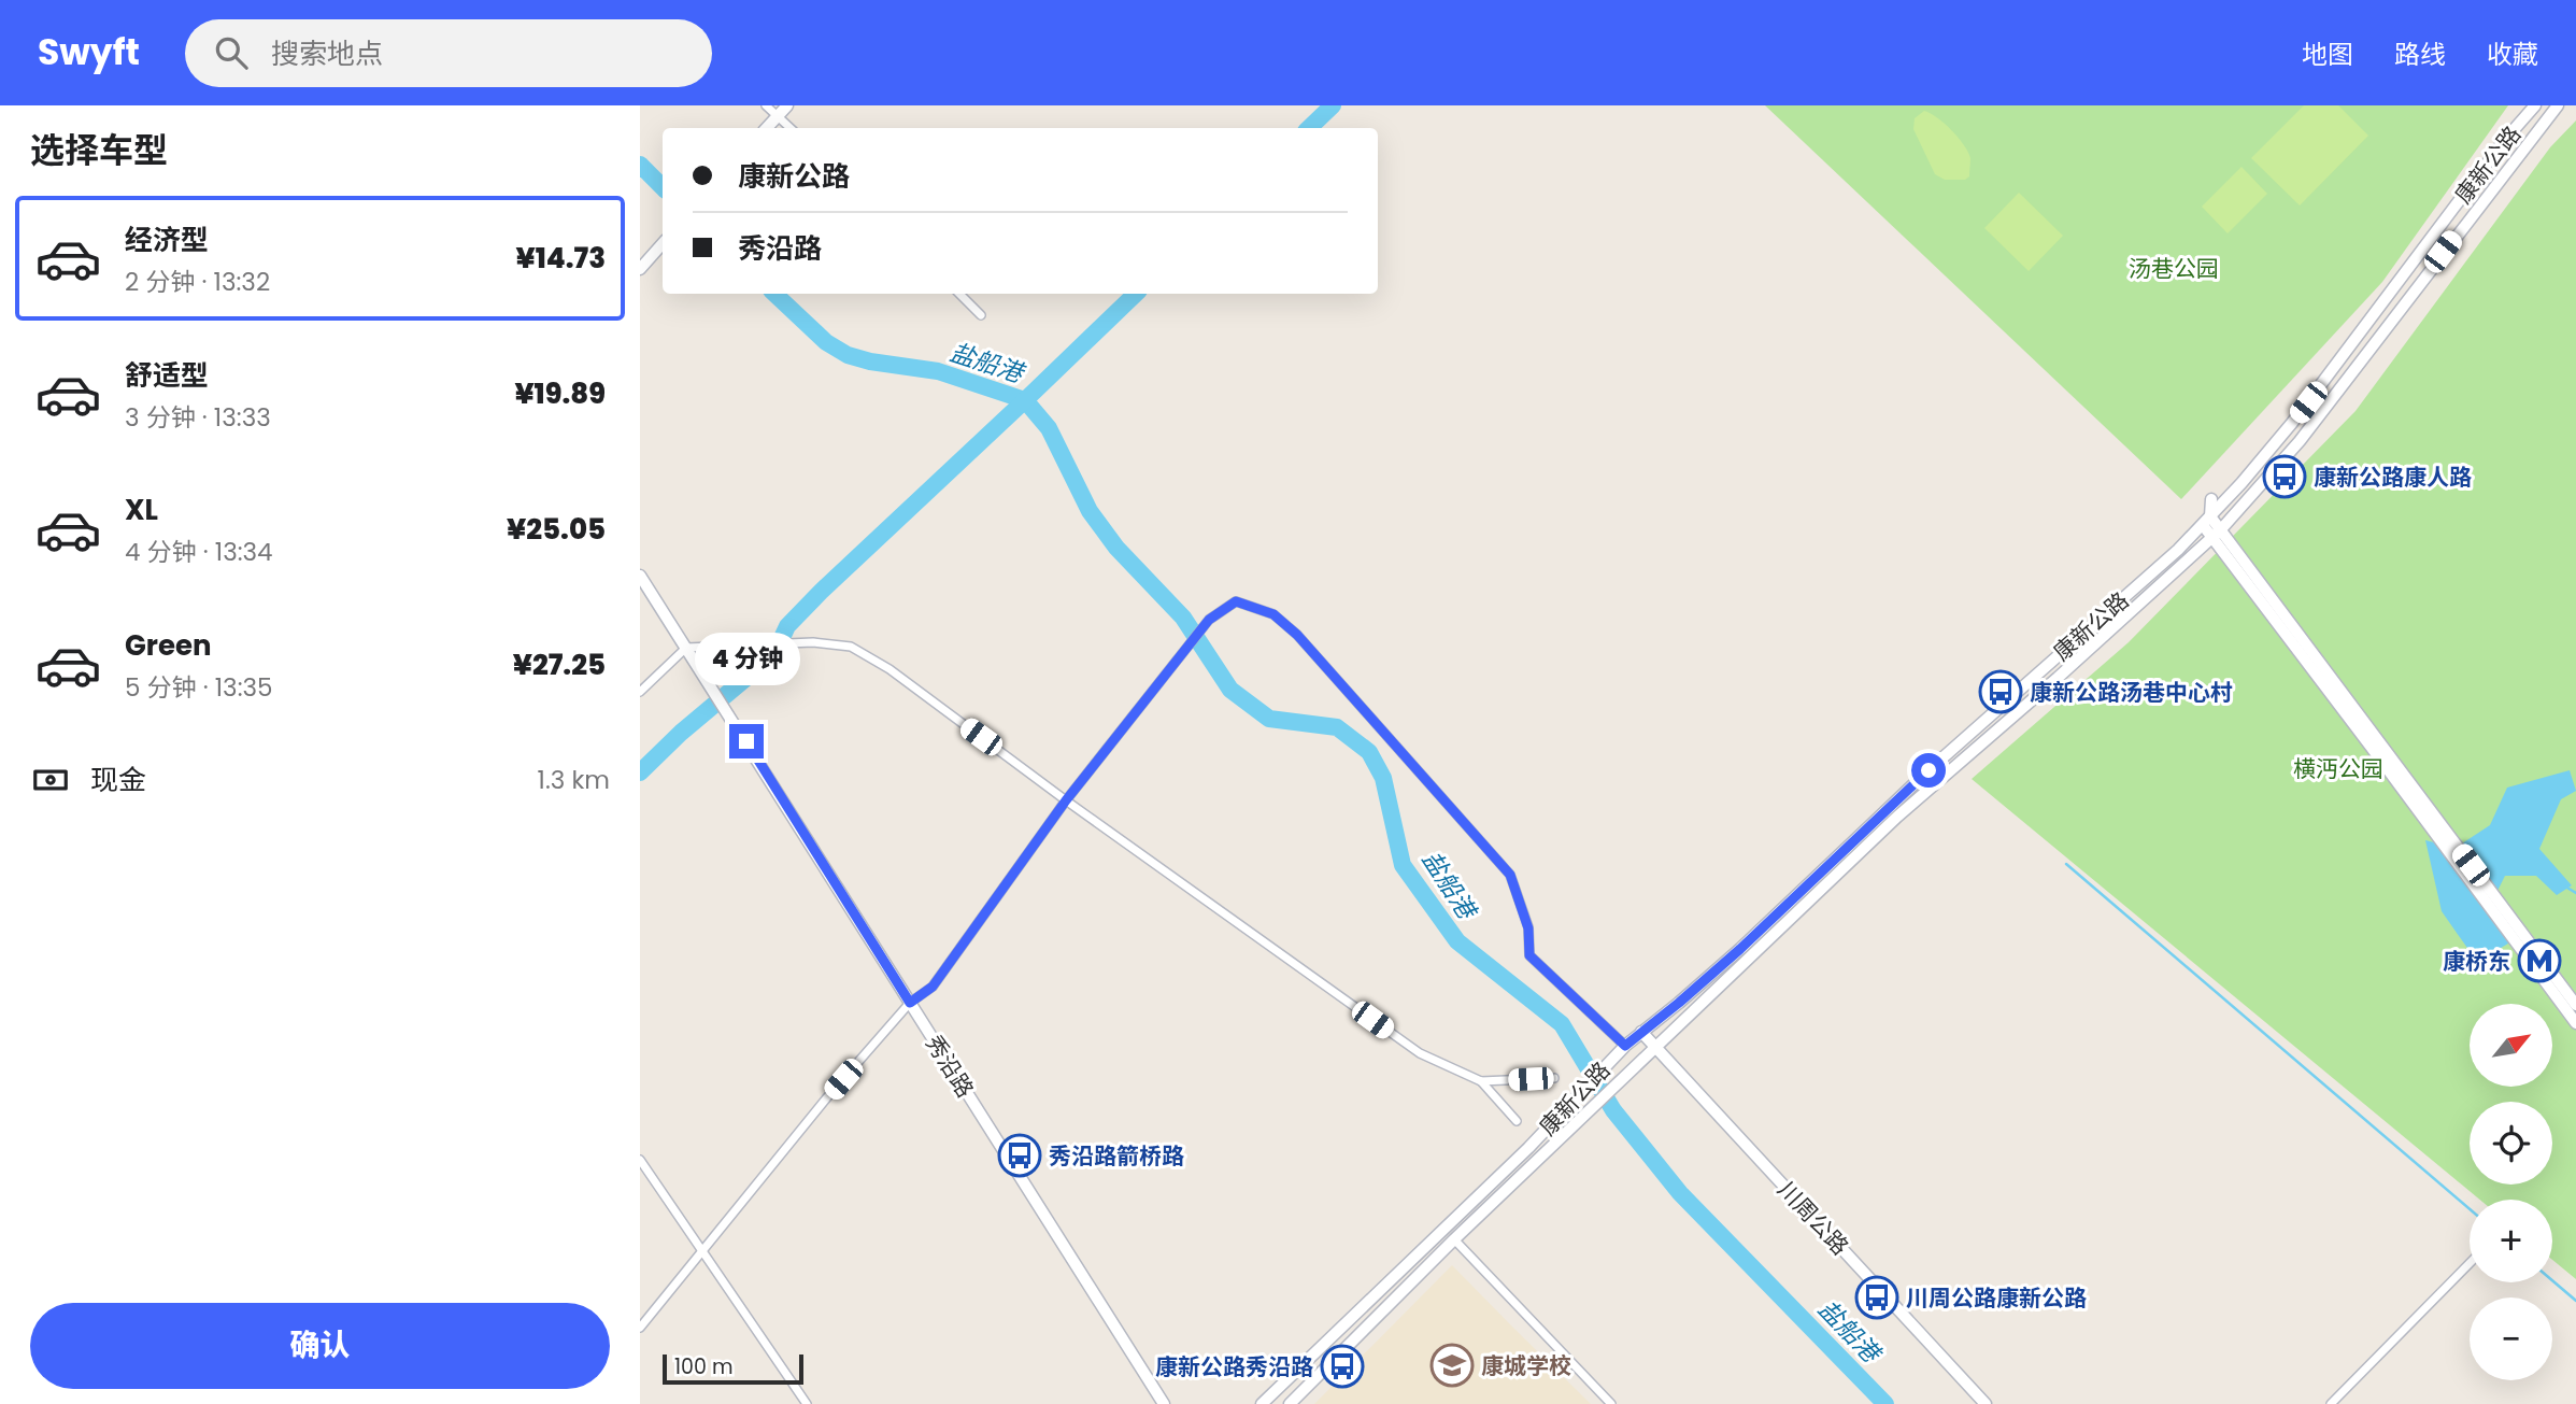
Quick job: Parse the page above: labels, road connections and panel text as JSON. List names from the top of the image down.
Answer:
{
  "streets": {
    "main road": ["康新公路", "秀沿路", "川周公路"]
  },
  "crossings": [
    ["康新公路", "川周公路"]
  ],
  "water": ["盐船港"],
  "parks": ["汤巷公园", "横沔公园"],
  "places": {
    "bus stop": [
      "康新公路康人路",
      "康新公路汤巷中心村",
      "秀沿路箭桥路",
      "川周公路康新公路",
      "康新公路秀沿路"
    ],
    "metro station": ["康桥东"],
    "school or university": ["康城学校"]
  },
  "scale_bar": "100 m",
  "north": "top right",
  "page": {
    "header": "Swyft",
    "search": "搜索地点",
    "nav": ["地图", "路线", "收藏"],
    "heading": "选择车型",
    "banner": ["康新公路", "秀沿路"],
    "list": [
      {
        "name": "经济型",
        "note": "2 分钟 · 13:32",
        "value": "¥14.73"
      },
      {
        "name": "舒适型",
        "note": "3 分钟 · 13:33",
        "value": "¥19.89"
      },
      {
        "name": "XL",
        "note": "4 分钟 · 13:34",
        "value": "¥25.05"
      },
      {
        "name": "Green",
        "note": "5 分钟 · 13:35",
        "value": "¥27.25"
      }
    ],
    "bubble": "4 分钟",
    "pay": ["现金", "1.3 km"],
    "map_buttons": ["+", "−"],
    "buttons": "确认",
    "scale": "100 m"
  }
}
